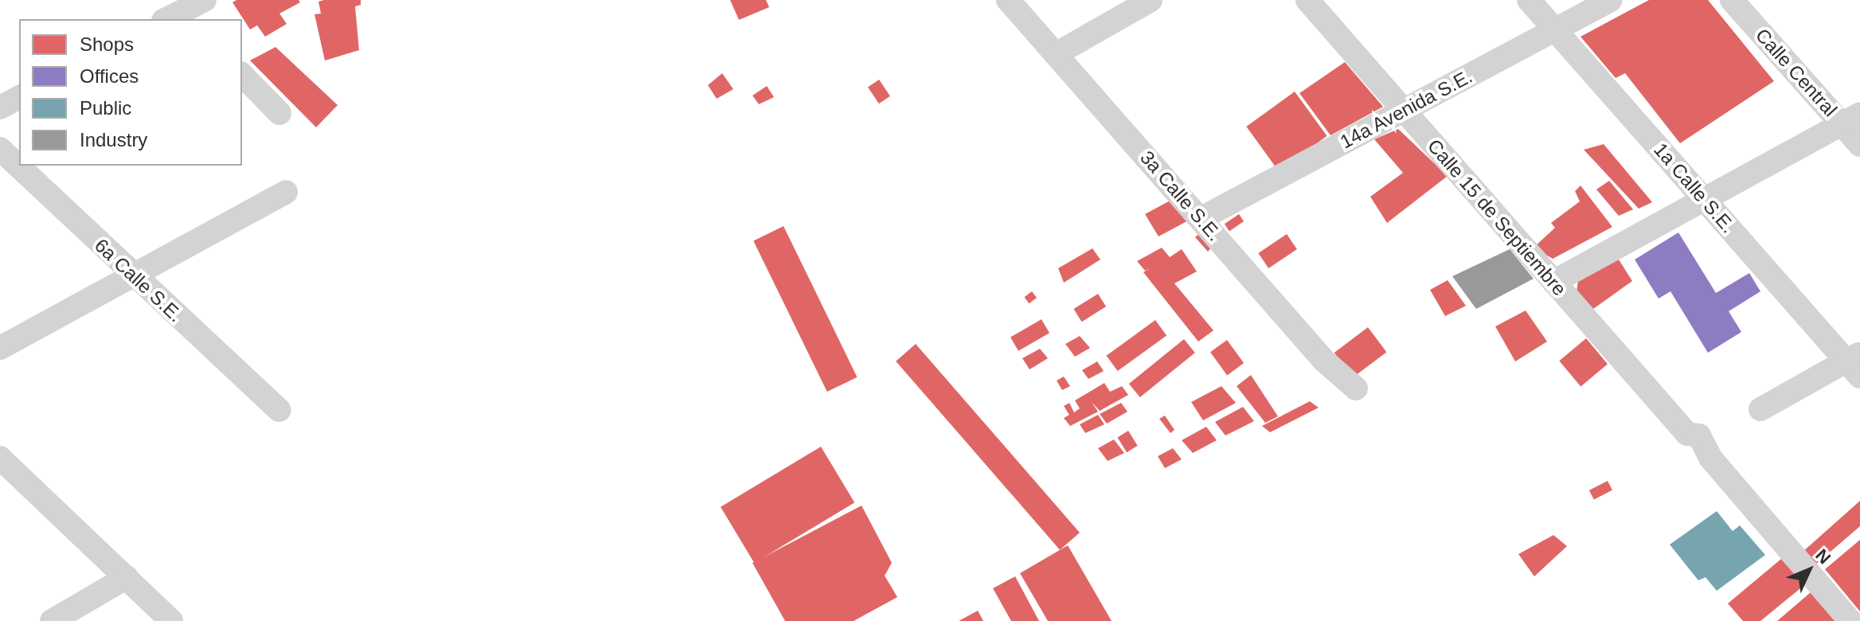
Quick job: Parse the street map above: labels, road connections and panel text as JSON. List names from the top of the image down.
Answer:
{
  "streets": {
    "street": [
      "Calle Central",
      "14a Avenida S.E.",
      "1a Calle S.E.",
      "3a Calle S.E.",
      "Calle 15 de Septiembre",
      "6a Calle S.E."
    ]
  },
  "crossings": [
    ["14a Avenida S.E.", "1a Calle S.E."],
    ["14a Avenida S.E.", "3a Calle S.E."],
    ["14a Avenida S.E.", "Calle 15 de Septiembre"]
  ],
  "legend": [
    "Shops",
    "Offices",
    "Public",
    "Industry"
  ],
  "north": "top right"
}
